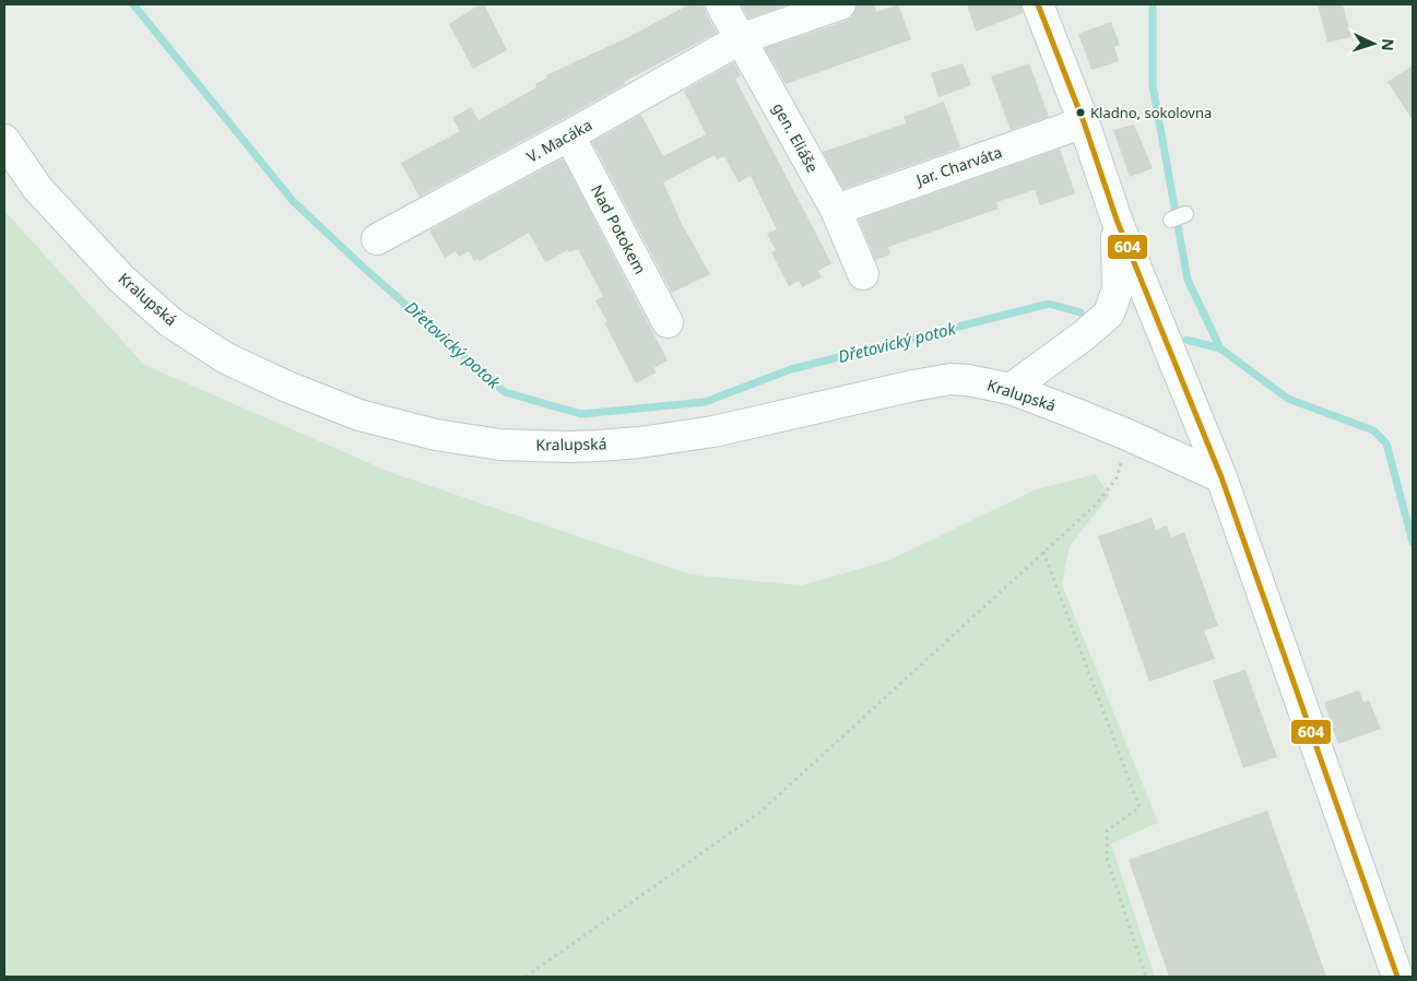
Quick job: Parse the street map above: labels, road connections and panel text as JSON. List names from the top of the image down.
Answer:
{
  "streets": {
    "street": [
      "gen. Eliáše",
      "V. Macáka",
      "Jar. Charváta",
      "Nad Potokem",
      "Kralupská"
    ]
  },
  "crossings": [
    ["gen. Eliáše", "V. Macáka"],
    ["gen. Eliáše", "Jar. Charváta"],
    ["V. Macáka", "Nad Potokem"]
  ],
  "water": ["Dřetovický potok"],
  "places": ["Kladno, sokolovna"],
  "lines": ["transit line 604"],
  "north": "right"
}
